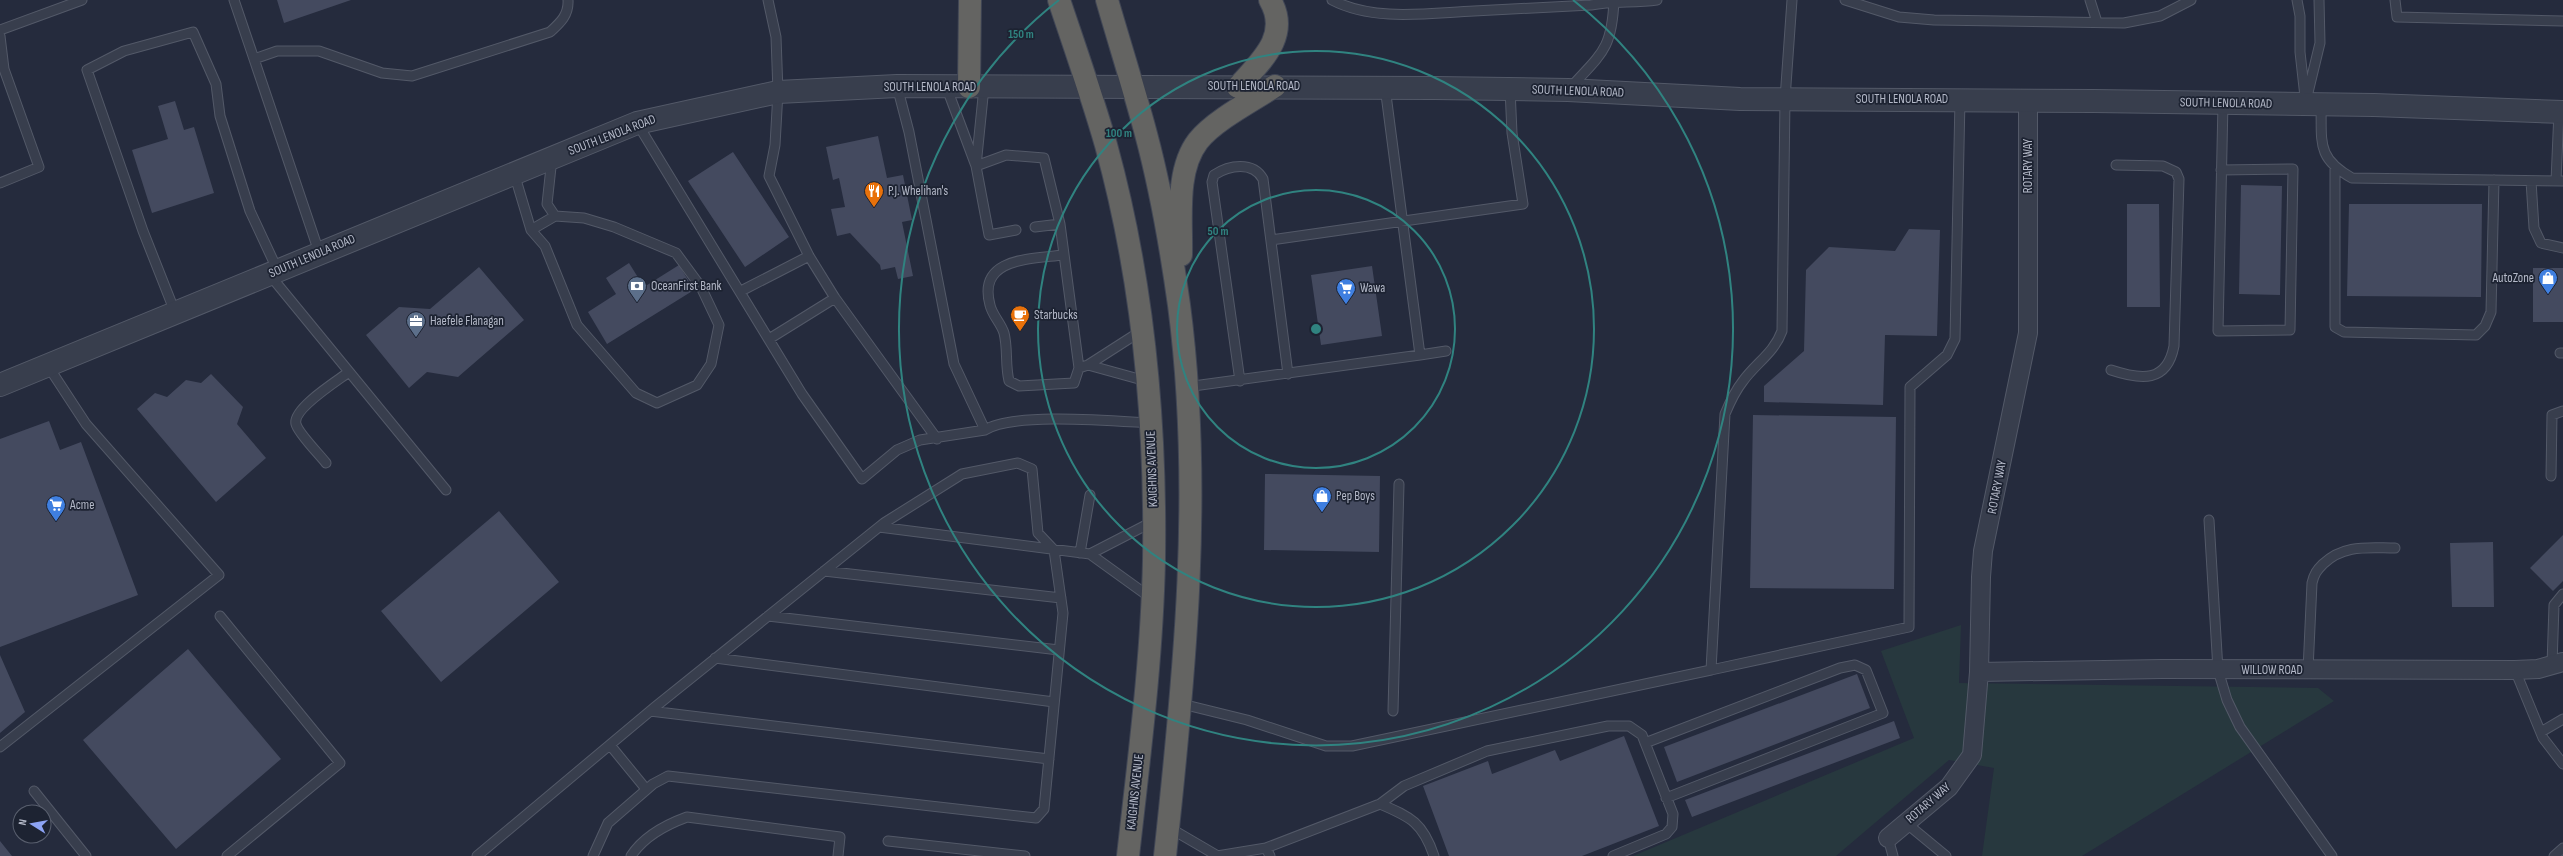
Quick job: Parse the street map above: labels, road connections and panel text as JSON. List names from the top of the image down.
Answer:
{
  "streets": {
    "highway": ["KAIGHNS AVENUE"],
    "street": ["SOUTH LENOLA ROAD", "ROTARY WAY", "WILLOW ROAD"]
  },
  "crossings": [
    ["SOUTH LENOLA ROAD", "ROTARY WAY"],
    ["SOUTH LENOLA ROAD", "KAIGHNS AVENUE"],
    ["ROTARY WAY", "WILLOW ROAD"]
  ],
  "places": {
    "restaurant": ["P.J. Whelihan's"],
    "shop": ["AutoZone", "Pep Boys"],
    "bank": ["OceanFirst Bank"],
    "supermarket": ["Wawa", "Acme"],
    "cafe": ["Starbucks"],
    "office": ["Haefele Flanagan"]
  },
  "north": "left",
  "rings": ["150 m", "100 m", "50 m"]
}
